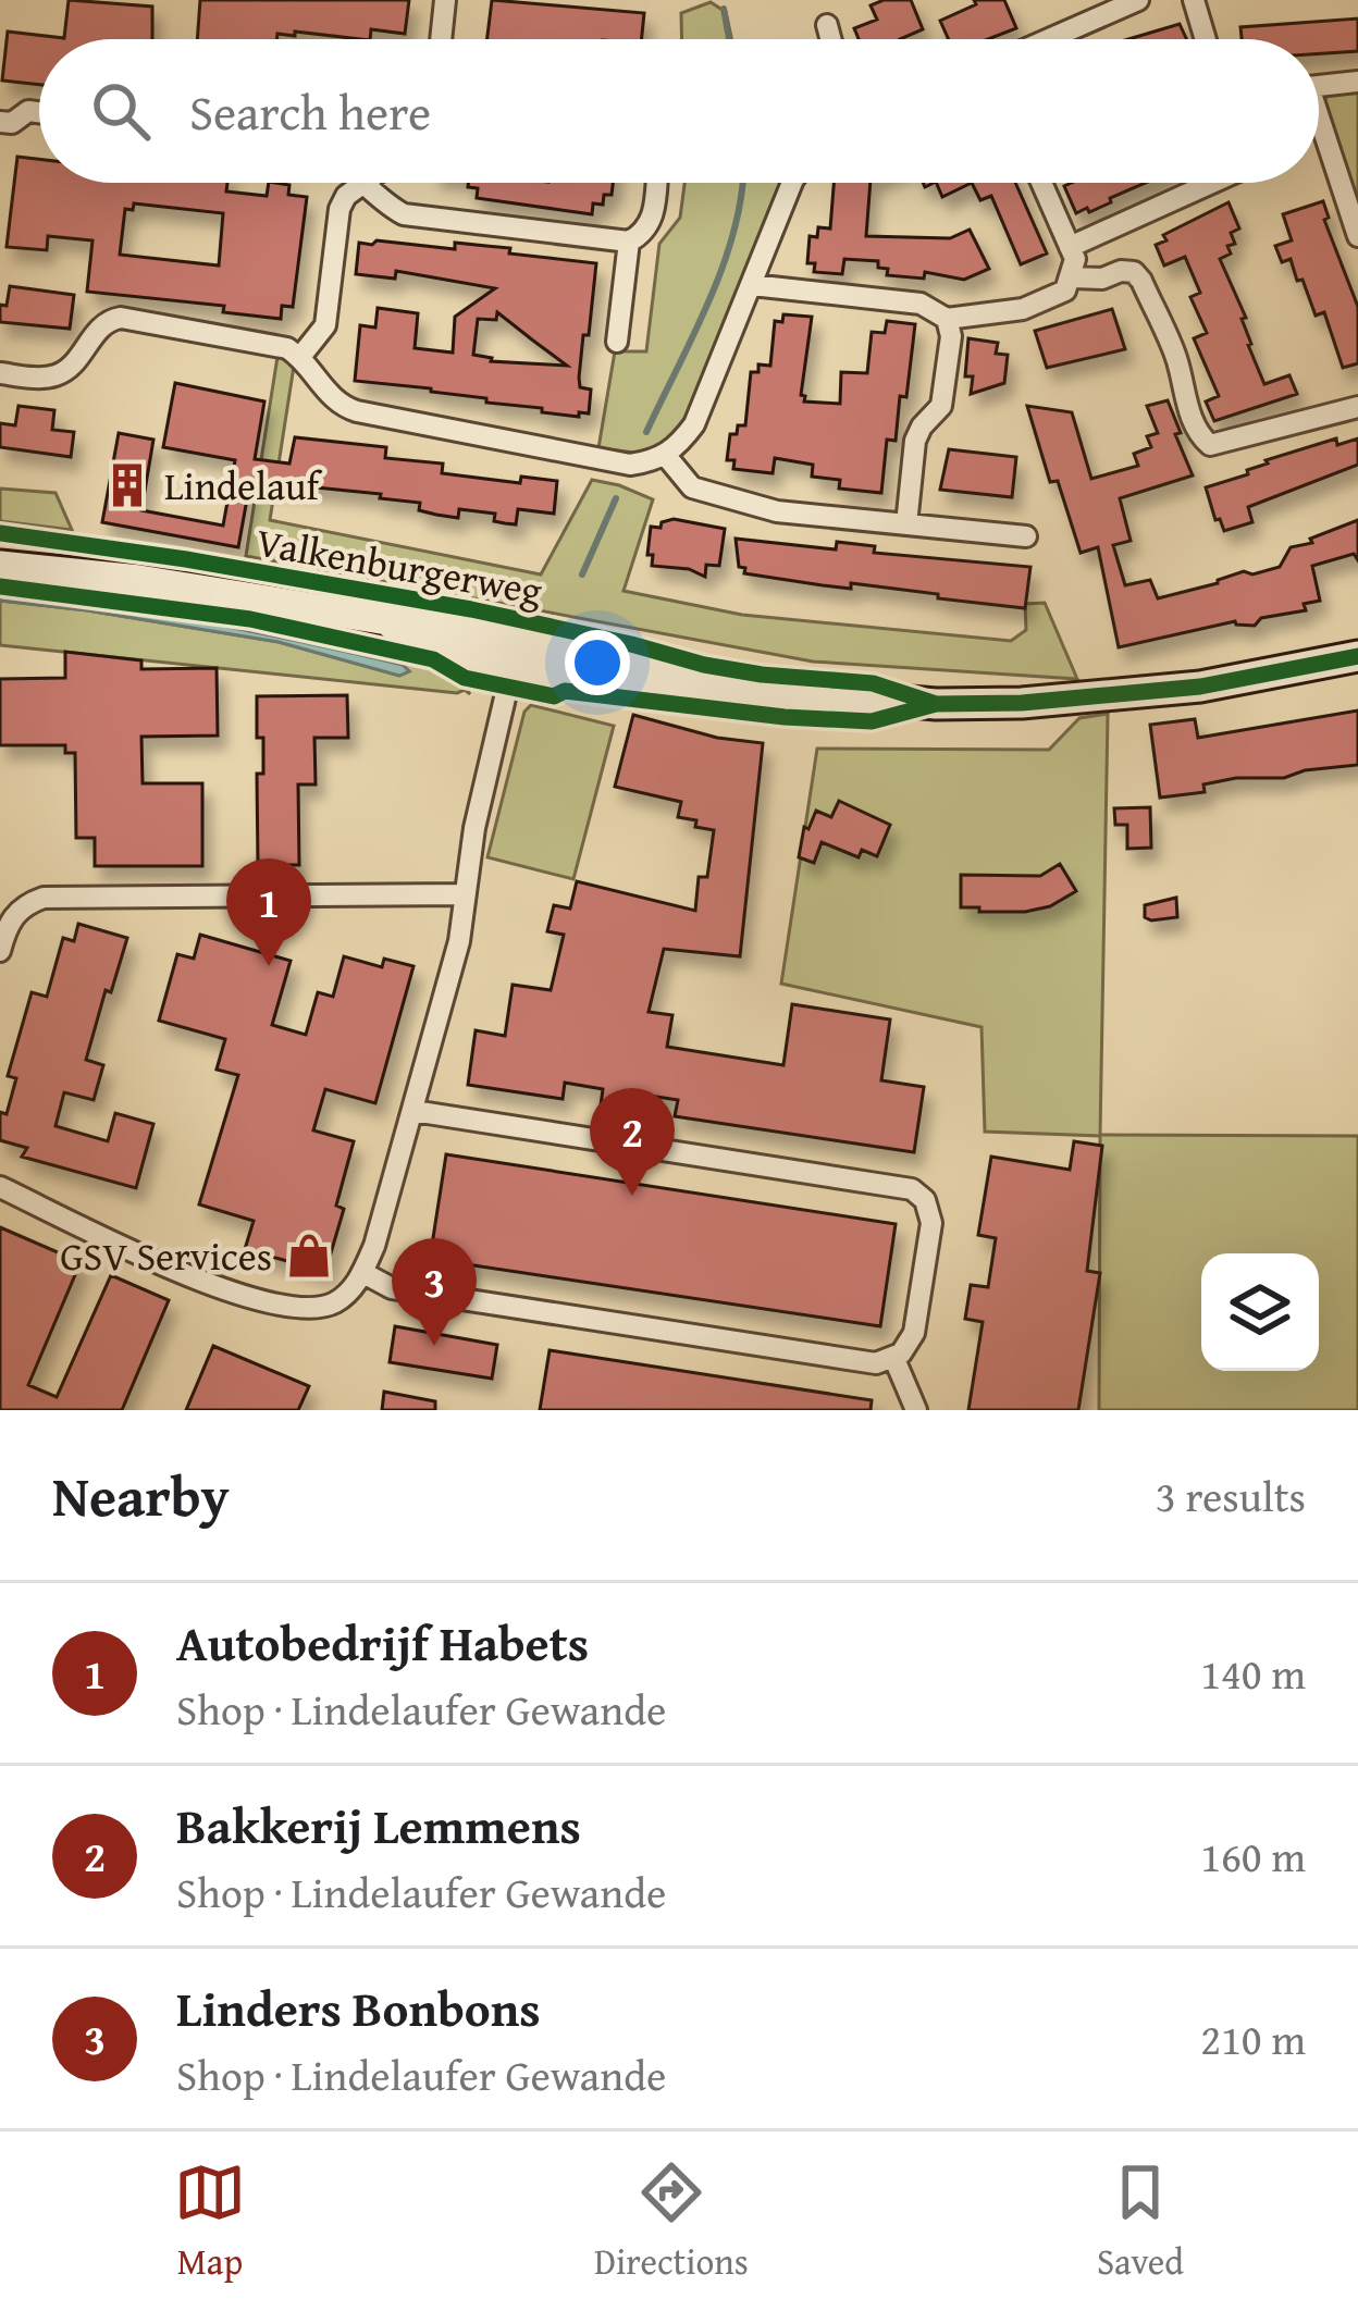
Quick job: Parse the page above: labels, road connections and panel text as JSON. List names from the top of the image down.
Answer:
{
  "streets": {
    "main road": ["Valkenburgerweg"]
  },
  "places": {
    "building": ["Lindelauf"],
    "shop": ["GSV Services"]
  },
  "page": {
    "search": "Search here",
    "pins": ["1", "2", "3"],
    "heading": ["Nearby", "3 results"],
    "list": [
      {
        "mark": "1",
        "name": "Autobedrijf Habets",
        "note": "Shop · Lindelaufer Gewande",
        "value": "140 m"
      },
      {
        "mark": "2",
        "name": "Bakkerij Lemmens",
        "note": "Shop · Lindelaufer Gewande",
        "value": "160 m"
      },
      {
        "mark": "3",
        "name": "Linders Bonbons",
        "note": "Shop · Lindelaufer Gewande",
        "value": "210 m"
      }
    ],
    "nav": ["Map", "Directions", "Saved"]
  }
}
